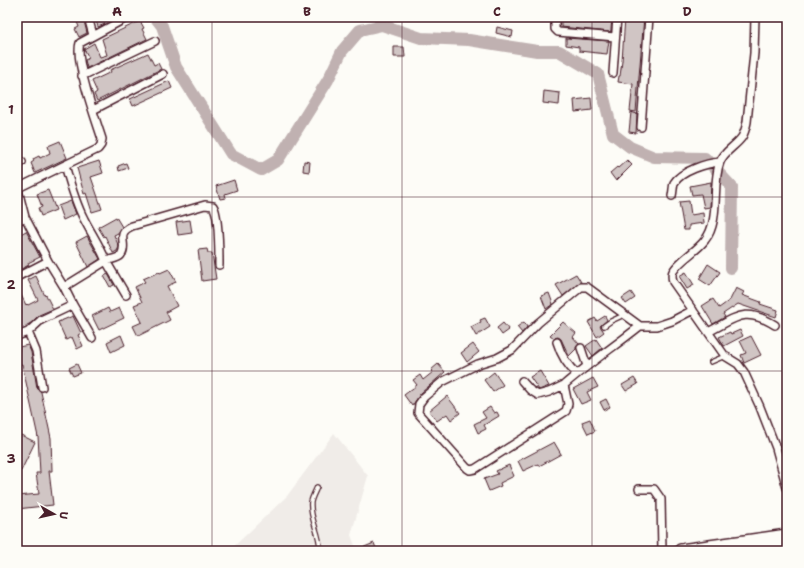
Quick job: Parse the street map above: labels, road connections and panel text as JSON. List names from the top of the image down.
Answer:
{
  "north": "right",
  "grid": {
    "columns": [
      "A",
      "B",
      "C",
      "D"
    ],
    "rows": ["1", "2", "3"]
  }
}
